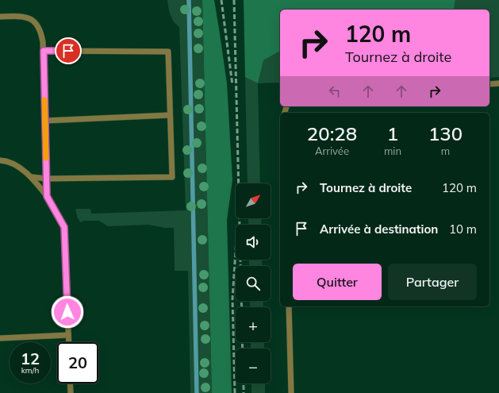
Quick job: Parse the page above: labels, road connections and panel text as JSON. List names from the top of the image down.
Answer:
{
  "north": "top right",
  "page": {
    "turn": ["120 m", "Tournez à droite"],
    "eta": [
      "20:28",
      "Arrivée",
      "1",
      "min",
      "130",
      "m"
    ],
    "list": [
      {
        "name": "Tournez à droite",
        "value": "120 m"
      },
      {
        "name": "Arrivée à destination",
        "value": "10 m"
      }
    ],
    "map_buttons": ["+", "−"],
    "buttons": ["Quitter", "Partager"],
    "speed": "12 km/h",
    "limit": "20"
  }
}
